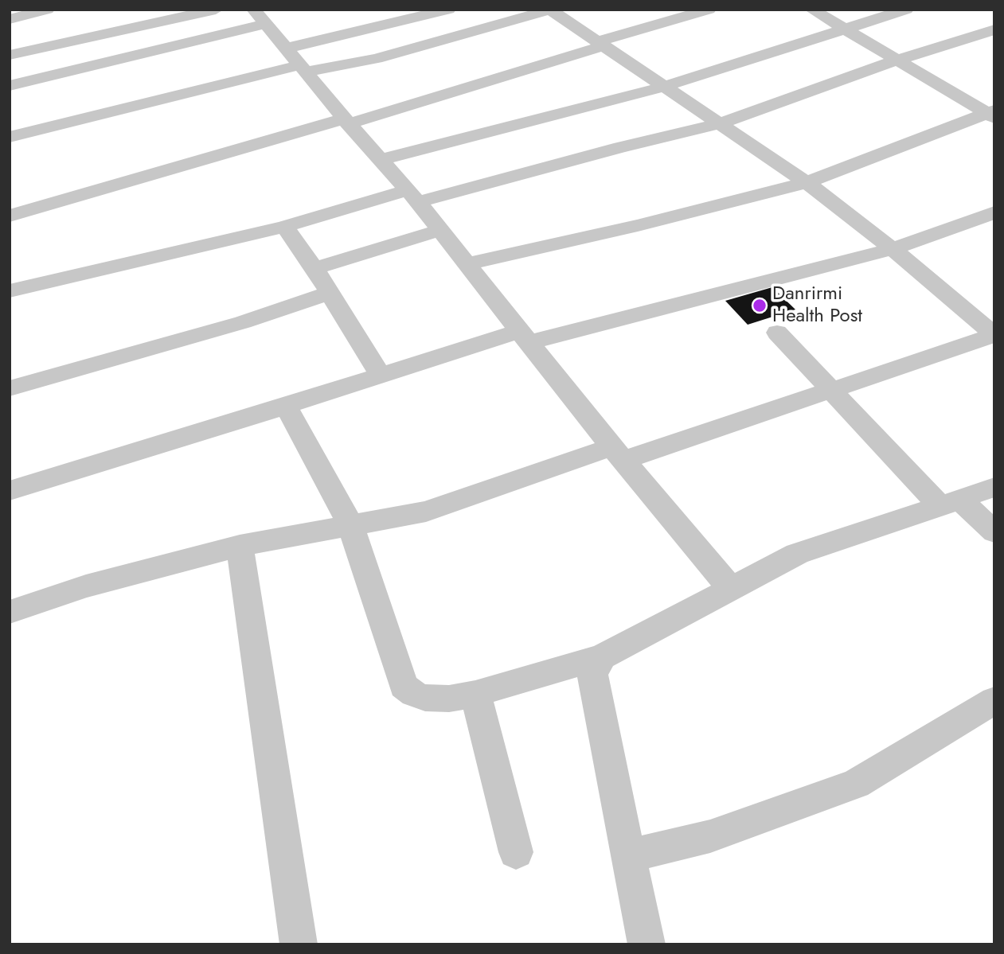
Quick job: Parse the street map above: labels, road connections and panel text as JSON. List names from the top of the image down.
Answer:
{
  "places": ["Danrirmi Health Post"]
}
